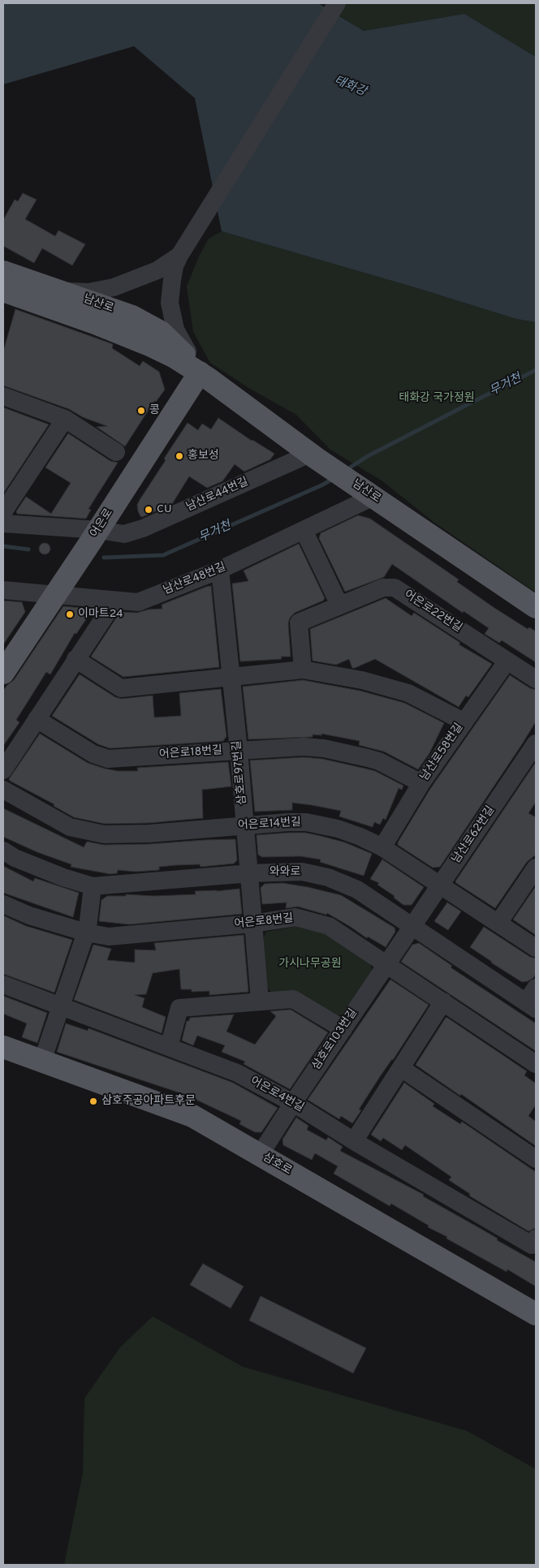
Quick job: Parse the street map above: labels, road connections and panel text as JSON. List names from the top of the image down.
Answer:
{
  "streets": {
    "main road": ["남산로", "어은로", "삼호로"],
    "street": [
      "남산로44번길",
      "남산로48번길",
      "어은로22번길",
      "남산로58번길",
      "어은로18번길",
      "삼호로97번길",
      "어은로14번길",
      "남산로62번길",
      "와와로",
      "어은로8번길",
      "삼호로103번길",
      "어은로4번길"
    ]
  },
  "crossings": [
    ["남산로", "남산로44번길"],
    ["남산로", "어은로"],
    ["남산로", "남산로48번길"],
    ["남산로44번길", "어은로"],
    ["어은로", "남산로48번길"],
    ["남산로48번길", "삼호로97번길"],
    ["어은로22번길", "남산로58번길"],
    ["남산로58번길", "어은로18번길"],
    ["남산로58번길", "어은로14번길"],
    ["어은로18번길", "삼호로97번길"],
    ["삼호로97번길", "어은로14번길"],
    ["삼호로97번길", "와와로"],
    ["삼호로97번길", "어은로8번길"],
    ["어은로14번길", "남산로62번길"],
    ["남산로62번길", "와와로"],
    ["남산로62번길", "삼호로103번길"],
    ["와와로", "삼호로103번길"],
    ["어은로8번길", "삼호로103번길"],
    ["삼호로103번길", "어은로4번길"],
    ["삼호로103번길", "삼호로"]
  ],
  "water": ["태화강", "무거천"],
  "parks": ["태화강 국가정원", "가시나무공원"],
  "places": [
    "콩",
    "홍보성",
    "CU",
    "이마트24",
    "삼호주공아파트후문"
  ]
}
